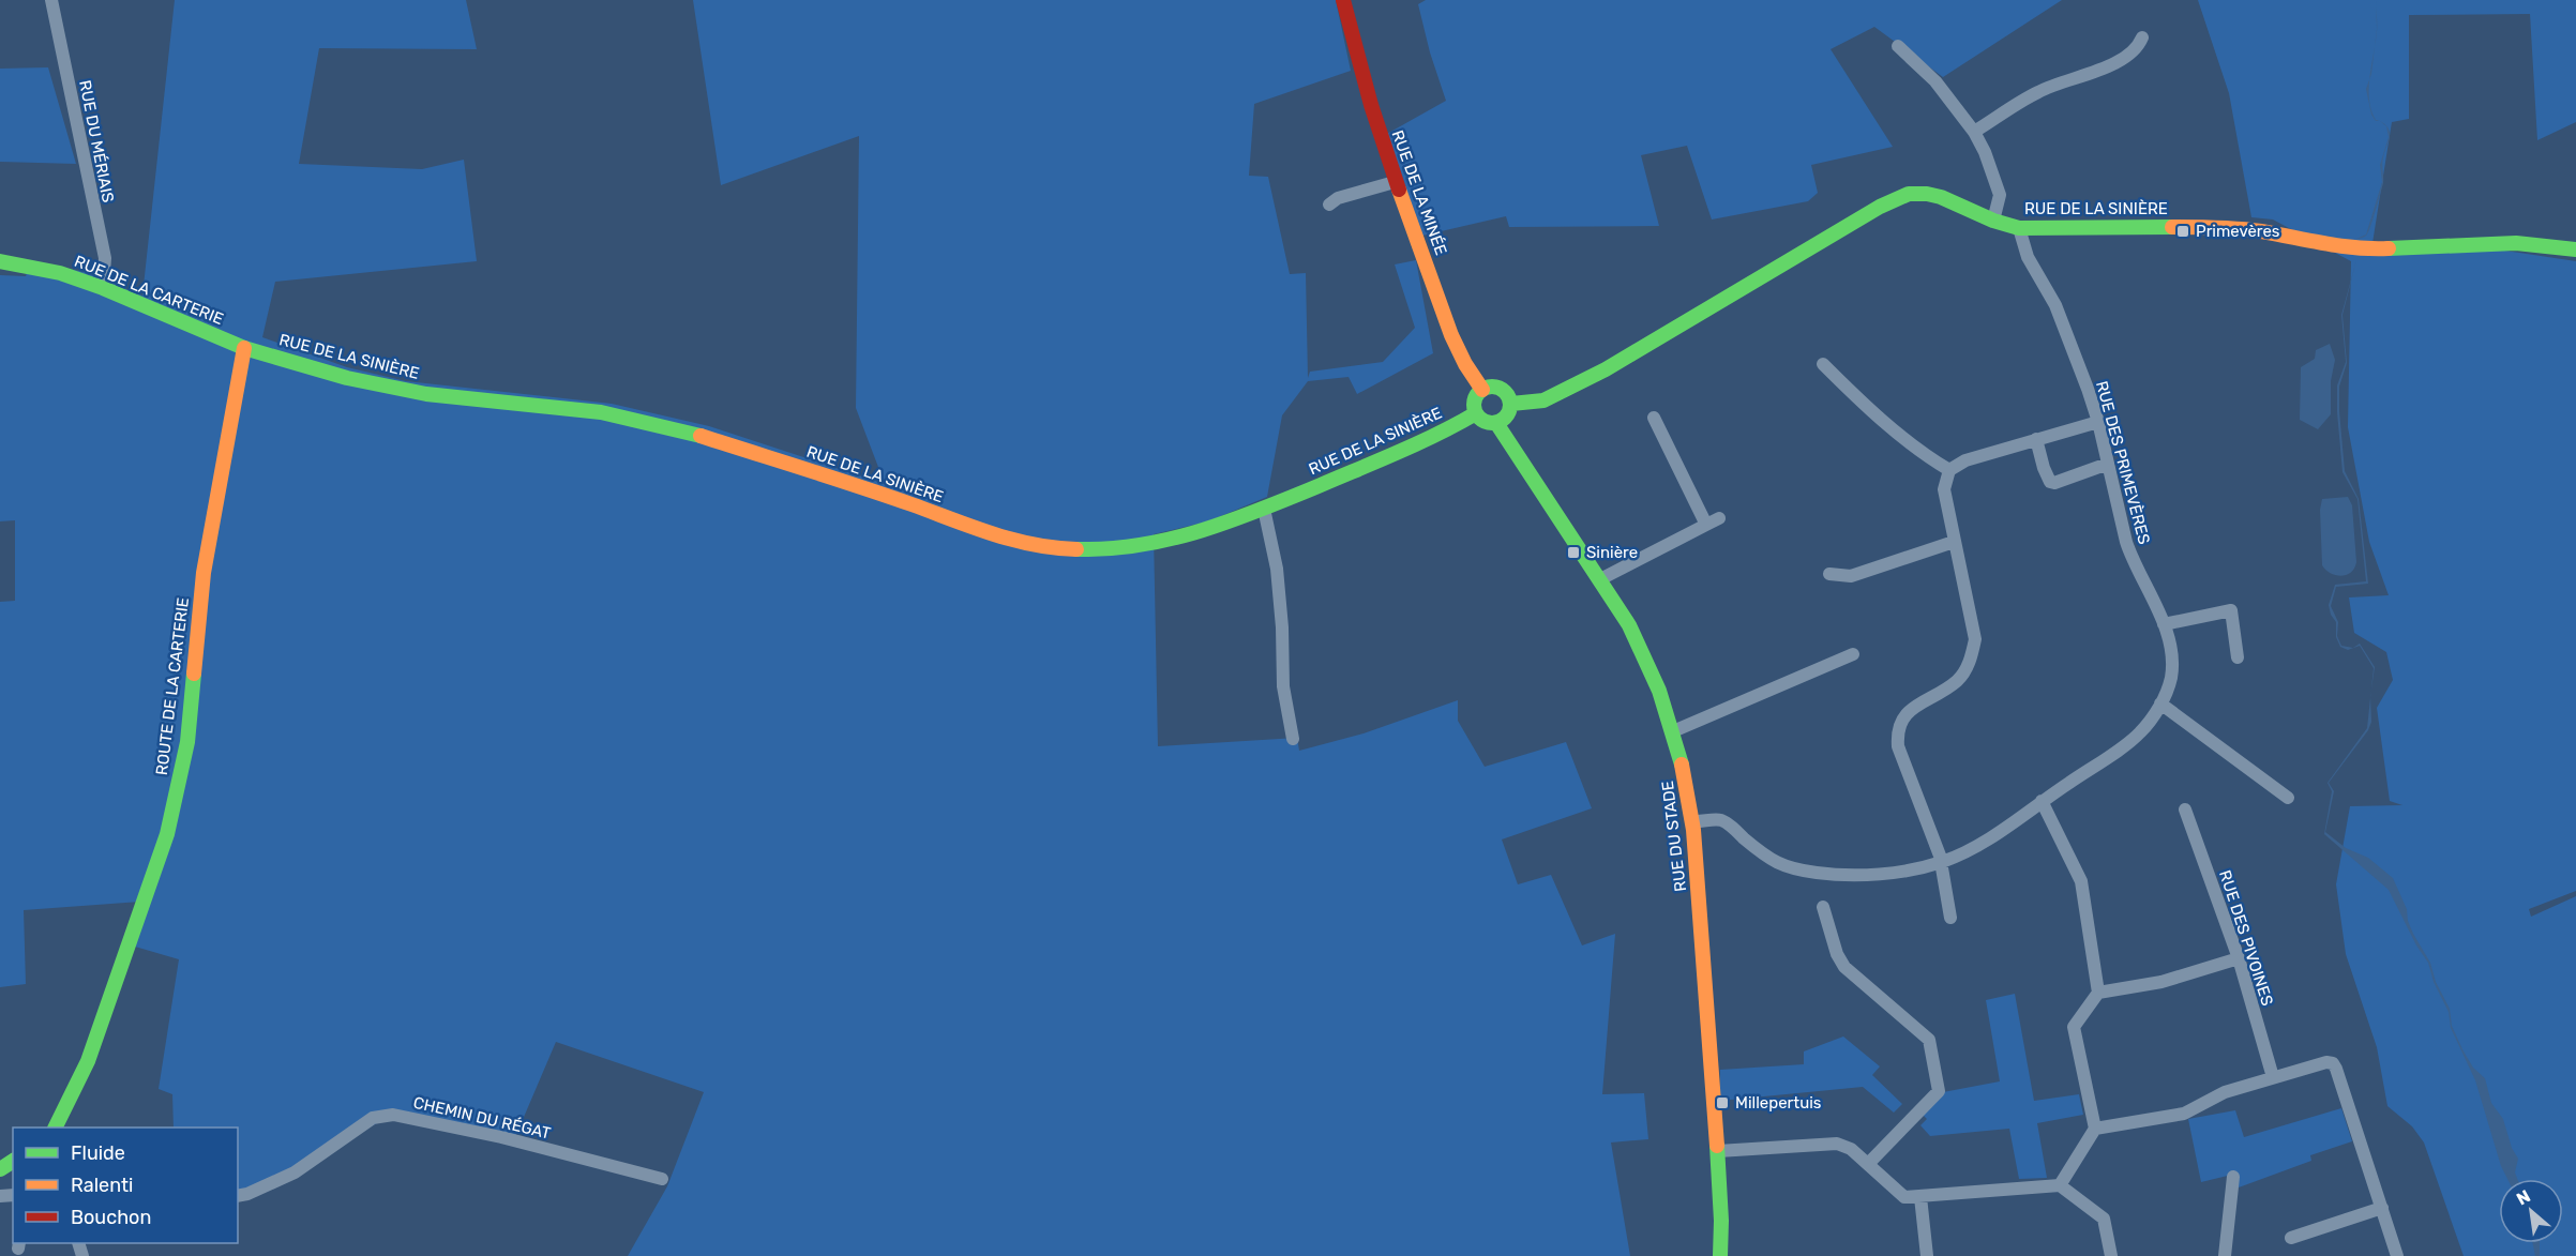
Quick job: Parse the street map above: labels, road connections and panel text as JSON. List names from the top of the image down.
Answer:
{
  "streets": {
    "street": [
      "RUE DU MÉRIAIS",
      "RUE DE LA MINÉE",
      "RUE DE LA SINIÈRE",
      "RUE DE LA CARTERIE",
      "RUE DES PRIMEVÈRES",
      "ROUTE DE LA CARTERIE",
      "RUE DU STADE",
      "RUE DES PIVOINES",
      "CHEMIN DU RÉGAT"
    ]
  },
  "crossings": [
    ["RUE DU MÉRIAIS", "RUE DE LA CARTERIE"],
    ["RUE DE LA MINÉE", "RUE DE LA SINIÈRE"],
    ["RUE DE LA MINÉE", "RUE DU STADE"],
    ["RUE DE LA SINIÈRE", "RUE DE LA CARTERIE"],
    ["RUE DE LA SINIÈRE", "RUE DES PRIMEVÈRES"],
    ["RUE DE LA SINIÈRE", "ROUTE DE LA CARTERIE"],
    ["RUE DE LA SINIÈRE", "RUE DU STADE"],
    ["RUE DE LA CARTERIE", "ROUTE DE LA CARTERIE"],
    ["RUE DES PRIMEVÈRES", "RUE DU STADE"]
  ],
  "places": {
    "transit": ["Primevères", "Sinière", "Millepertuis"]
  },
  "legend": ["Fluide", "Ralenti", "Bouchon"],
  "north": "top left"
}
